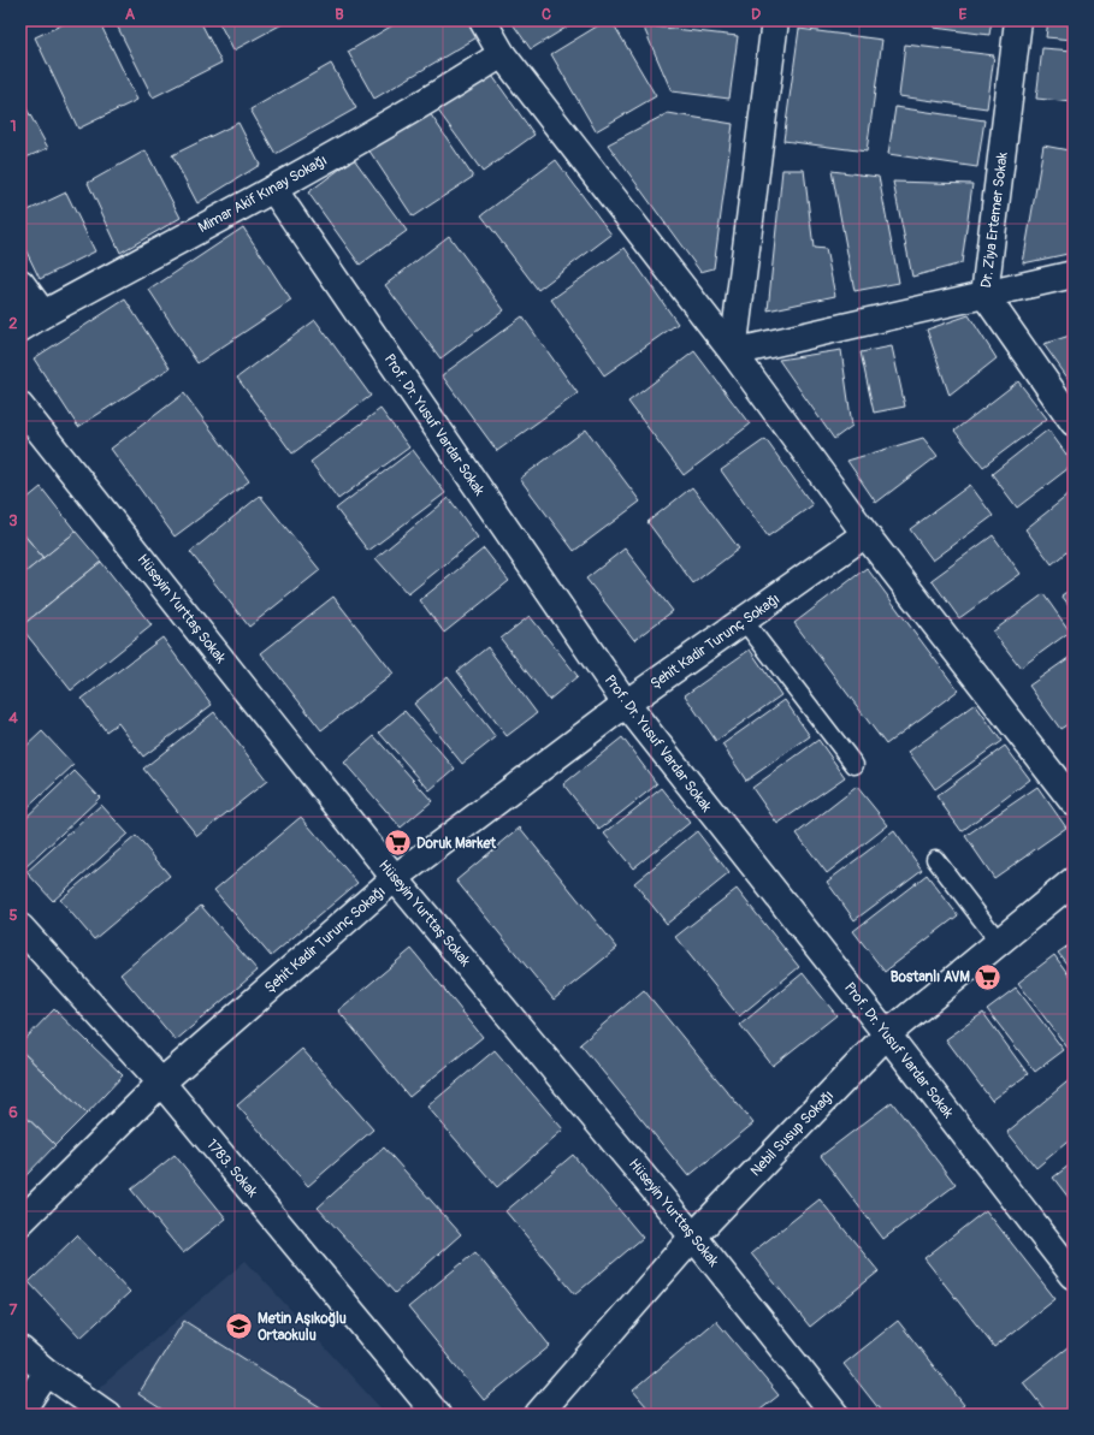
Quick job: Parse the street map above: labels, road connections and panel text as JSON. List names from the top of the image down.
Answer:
{
  "streets": {
    "street": [
      "Mimar Akif Kınay Sokağı",
      "Dr. Ziya Ertemer Sokak",
      "Prof. Dr. Yusuf Vardar Sokak",
      "Hüseyin Yurttaş Sokak",
      "Şehit Kadir Turunç Sokağı",
      "Nebil Susup Sokağı",
      "1783. Sokak"
    ]
  },
  "crossings": [
    ["Mimar Akif Kınay Sokağı", "Prof. Dr. Yusuf Vardar Sokak"],
    ["Prof. Dr. Yusuf Vardar Sokak", "Şehit Kadir Turunç Sokağı"],
    ["Prof. Dr. Yusuf Vardar Sokak", "Nebil Susup Sokağı"],
    ["Hüseyin Yurttaş Sokak", "Şehit Kadir Turunç Sokağı"],
    ["Hüseyin Yurttaş Sokak", "Nebil Susup Sokağı"],
    ["Şehit Kadir Turunç Sokağı", "1783. Sokak"]
  ],
  "places": {
    "supermarket": ["Doruk Market", "Bostanlı AVM"],
    "school or university": ["Metin Aşıkoğlu Ortaokulu"]
  },
  "grid": {
    "columns": [
      "A",
      "B",
      "C",
      "D",
      "E"
    ],
    "rows": [
      "1",
      "2",
      "3",
      "4",
      "5",
      "6",
      "7"
    ]
  }
}
